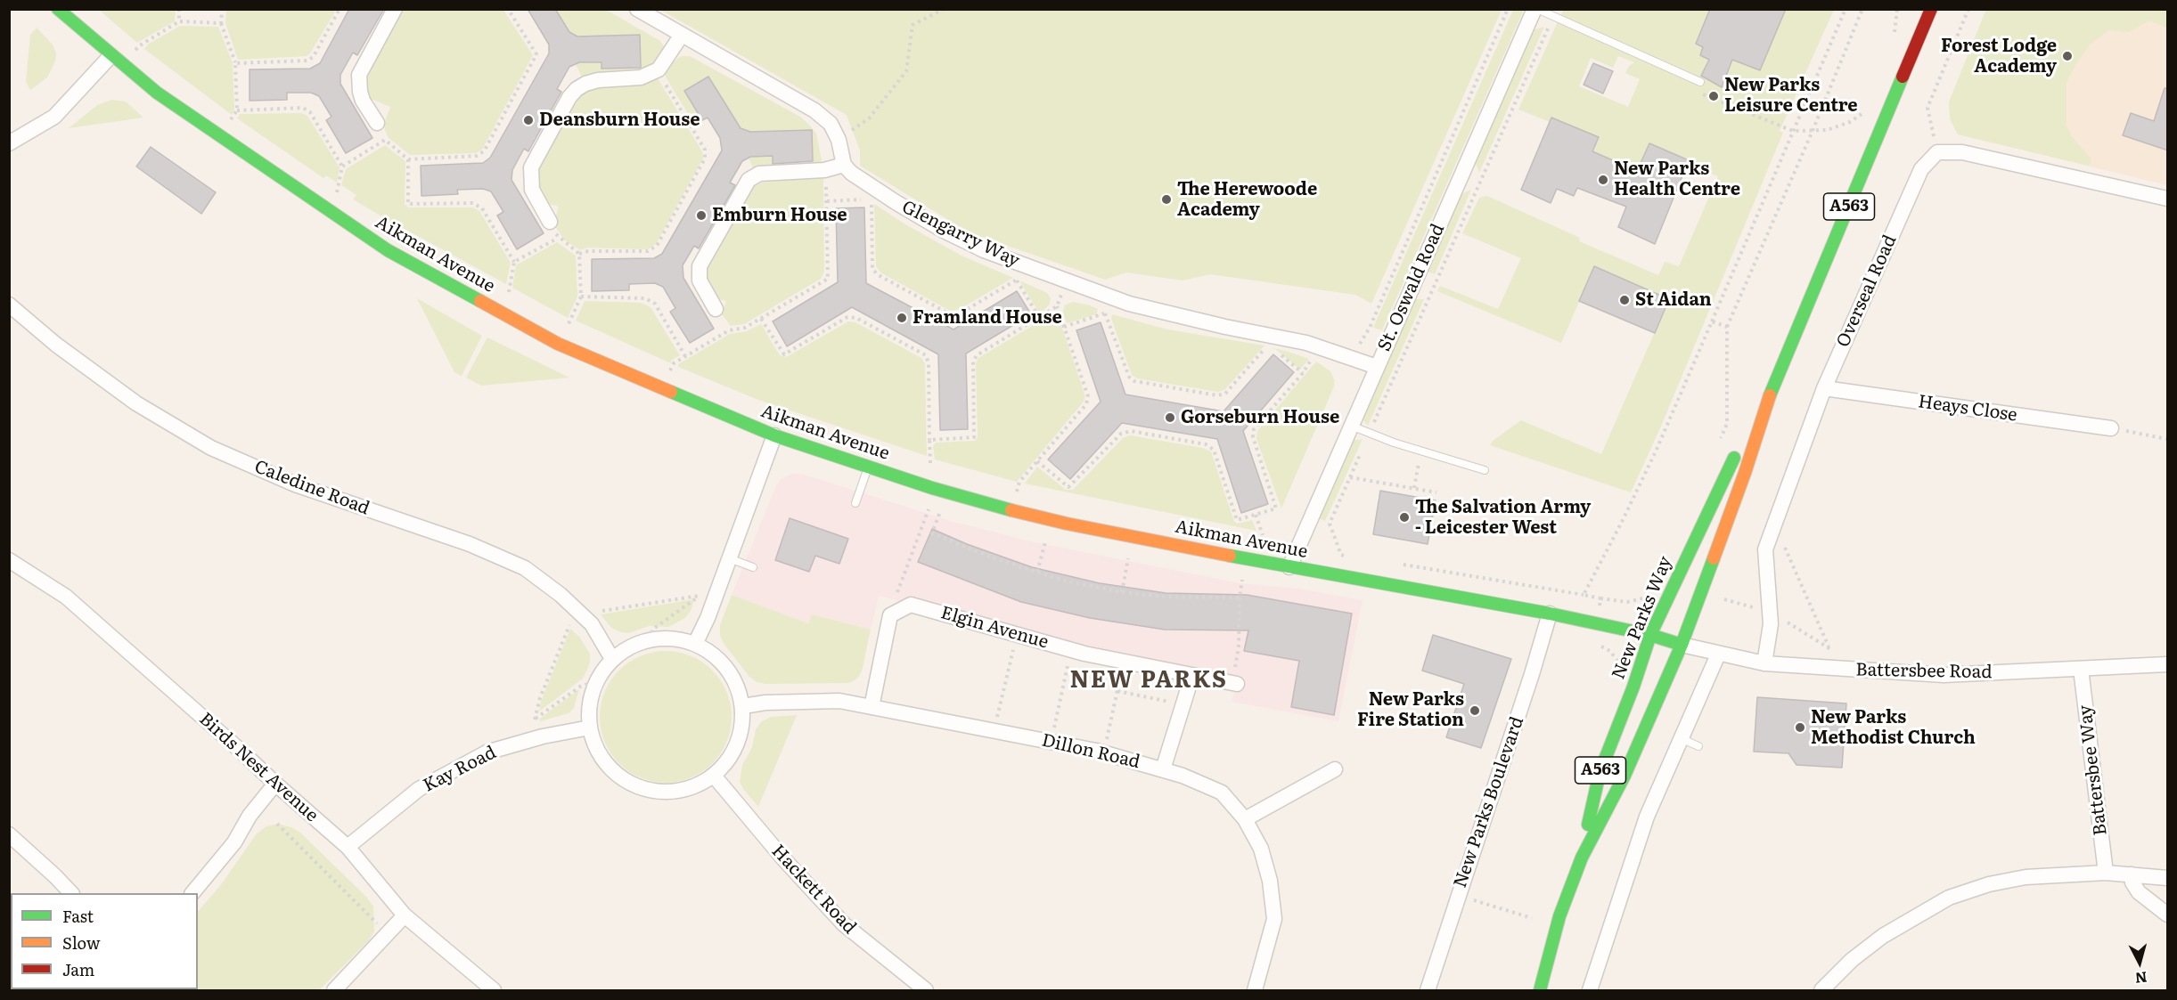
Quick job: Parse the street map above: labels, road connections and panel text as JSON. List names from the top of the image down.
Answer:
{
  "streets": {
    "main road": ["A563", "Aikman Avenue", "New Parks Way"],
    "street": [
      "Glengarry Way",
      "St. Oswald Road",
      "Overseal Road",
      "Heays Close",
      "Caledine Road",
      "Elgin Avenue",
      "Battersbee Road",
      "Dillon Road",
      "Birds Nest Avenue",
      "Kay Road",
      "Battersbee Way",
      "New Parks Boulevard",
      "Hackett Road"
    ]
  },
  "crossings": [
    ["Glengarry Way", "St. Oswald Road"],
    ["Aikman Avenue", "St. Oswald Road"],
    ["Aikman Avenue", "New Parks Way"],
    ["Aikman Avenue", "Battersbee Road"],
    ["Aikman Avenue", "New Parks Boulevard"],
    ["Overseal Road", "Heays Close"],
    ["Overseal Road", "Battersbee Road"],
    ["Caledine Road", "Dillon Road"],
    ["Caledine Road", "Kay Road"],
    ["Caledine Road", "Hackett Road"],
    ["New Parks Way", "Battersbee Road"],
    ["Battersbee Road", "Battersbee Way"],
    ["Dillon Road", "Kay Road"],
    ["Dillon Road", "Hackett Road"],
    ["Birds Nest Avenue", "Kay Road"],
    ["Kay Road", "Hackett Road"]
  ],
  "districts": ["NEW PARKS"],
  "places": [
    "Forest Lodge Academy",
    "New Parks Leisure Centre",
    "Deansburn House",
    "New Parks Health Centre",
    "The Herewoode Academy",
    "Emburn House",
    "St Aidan",
    "Framland House",
    "Gorseburn House",
    "The Salvation Army - Leicester West",
    "New Parks Fire Station",
    "New Parks Methodist Church"
  ],
  "legend": ["Fast", "Slow", "Jam"],
  "north": "bottom"
}
